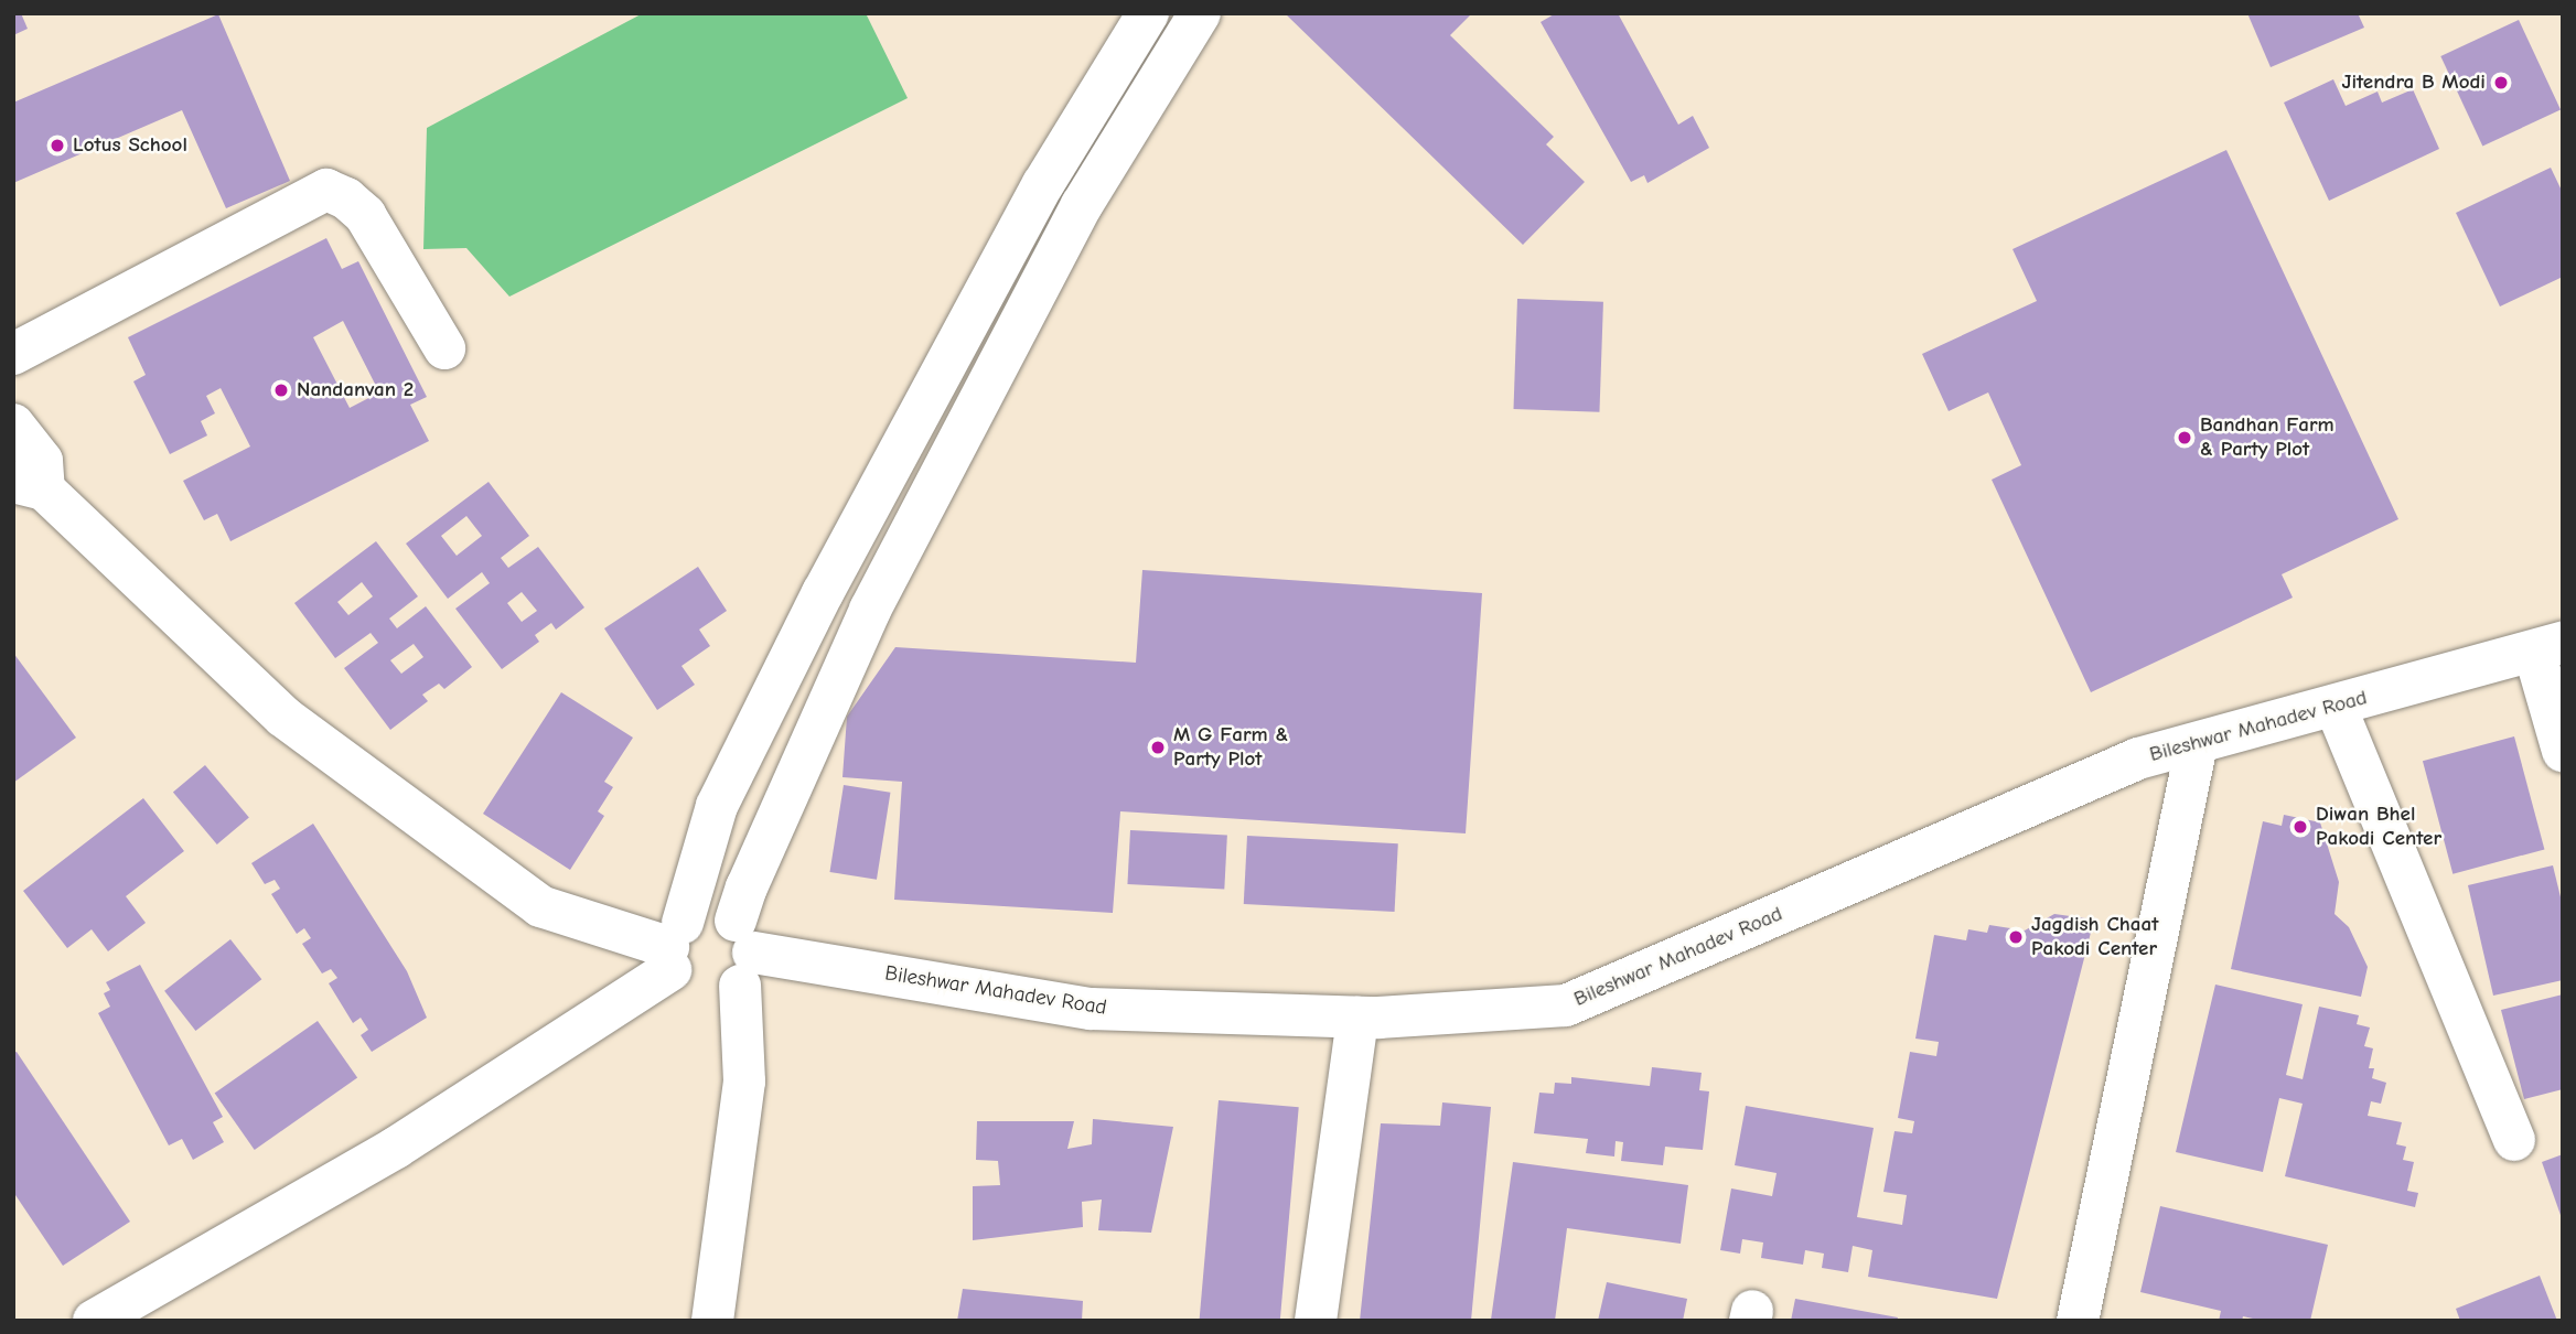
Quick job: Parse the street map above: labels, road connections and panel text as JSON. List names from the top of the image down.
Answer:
{
  "streets": {
    "street": ["Bileshwar Mahadev Road"]
  },
  "places": [
    "Jitendra B Modi",
    "Lotus School",
    "Nandanvan 2",
    "Bandhan Farm & Party Plot",
    "M G Farm & Party Plot",
    "Diwan Bhel Pakodi Center",
    "Jagdish Chaat Pakodi Center"
  ]
}
